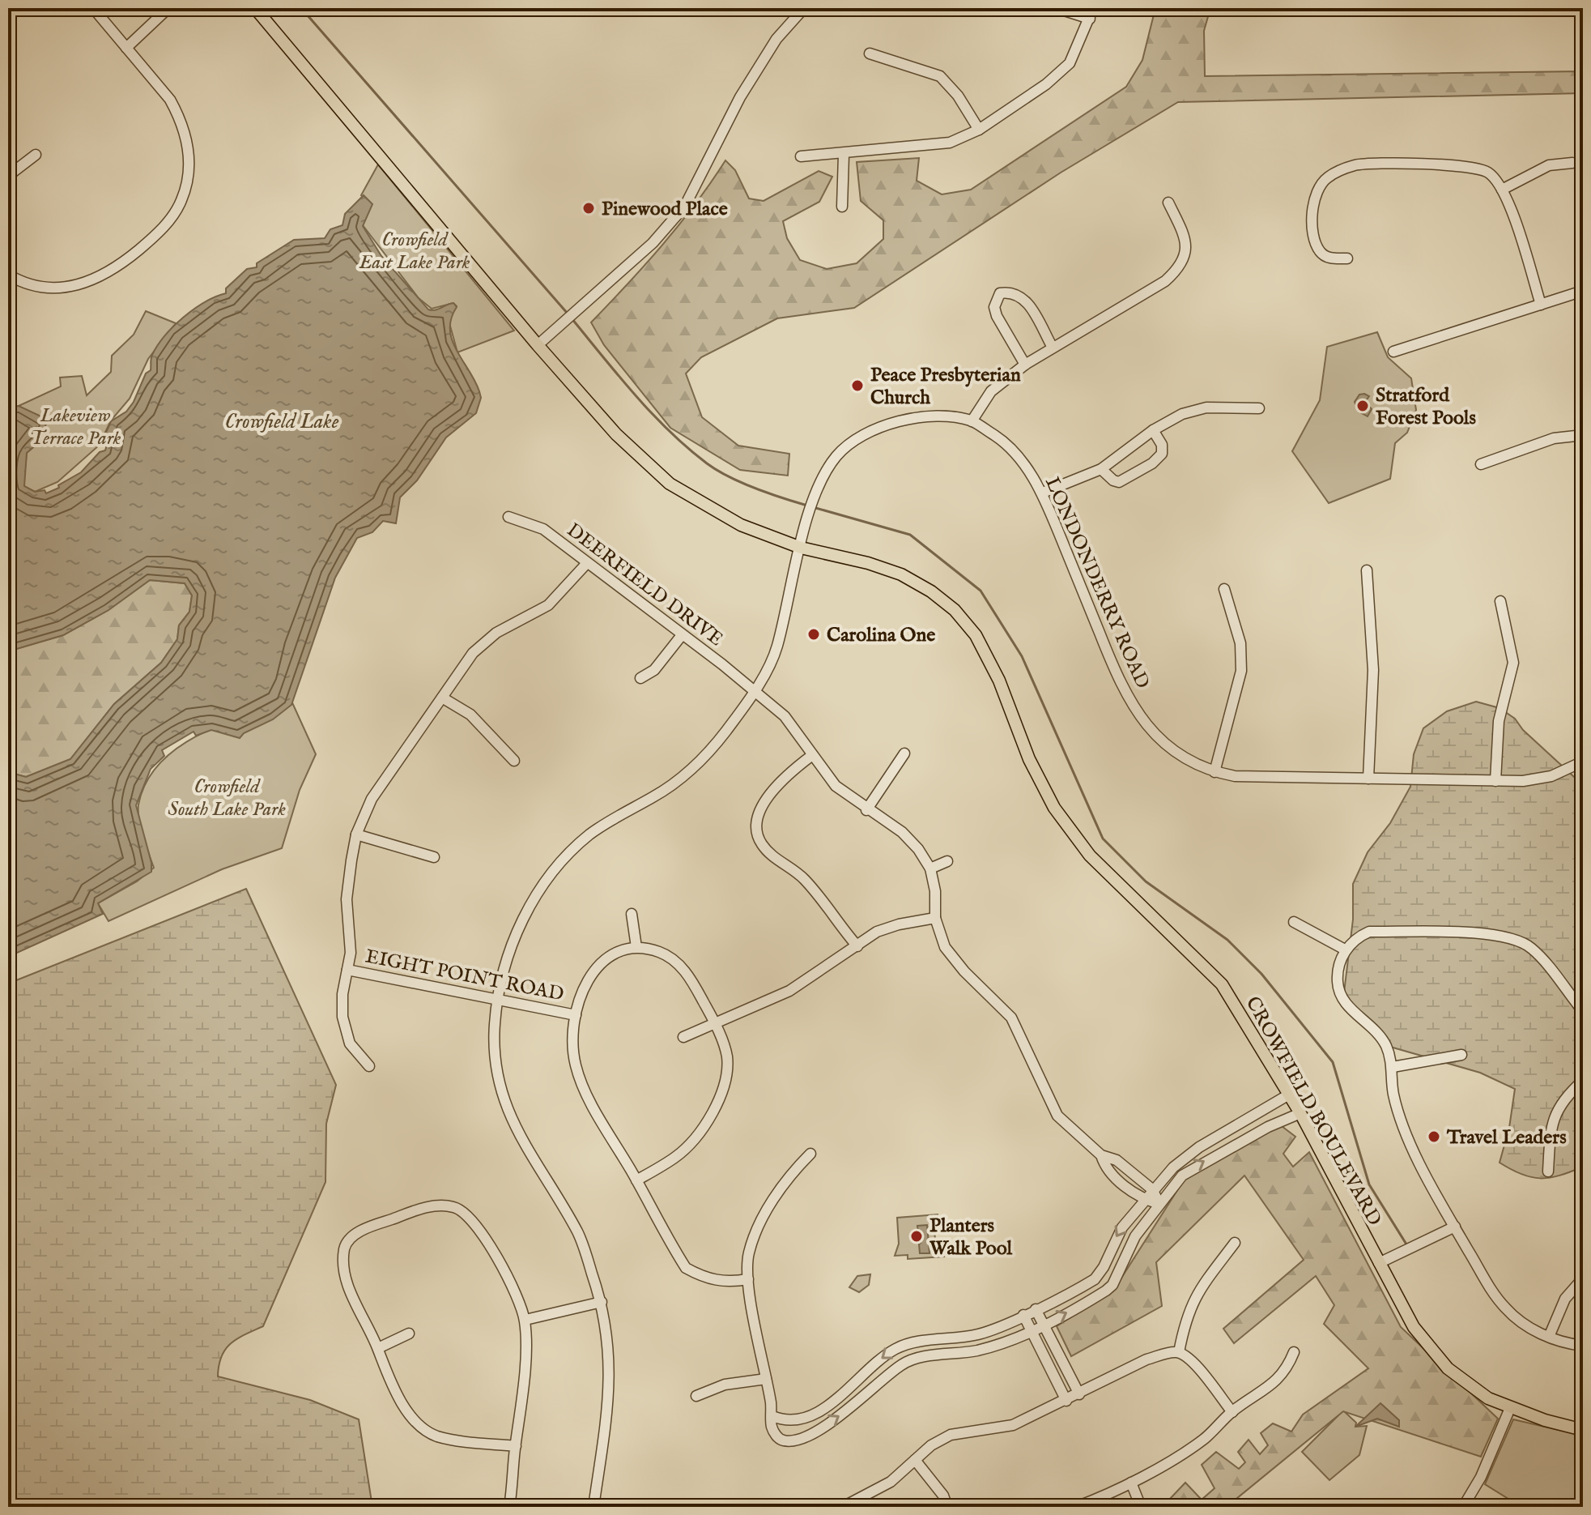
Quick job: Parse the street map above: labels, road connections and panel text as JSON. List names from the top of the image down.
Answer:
{
  "streets": {
    "main road": ["CROWFIELD BOULEVARD"],
    "street": ["LONDONDERRY ROAD", "DEERFIELD DRIVE", "EIGHT POINT ROAD"]
  },
  "crossings": [
    ["LONDONDERRY ROAD", "DEERFIELD DRIVE"],
    ["LONDONDERRY ROAD", "EIGHT POINT ROAD"],
    ["LONDONDERRY ROAD", "CROWFIELD BOULEVARD"]
  ],
  "water": ["Crowfield Lake"],
  "parks": ["Crowfield East Lake Park", "Lakeview Terrace Park", "Crowfield South Lake Park"],
  "places": [
    "Pinewood Place",
    "Peace Presbyterian Church",
    "Stratford Forest Pools",
    "Carolina One",
    "Travel Leaders",
    "Planters Walk Pool"
  ]
}
